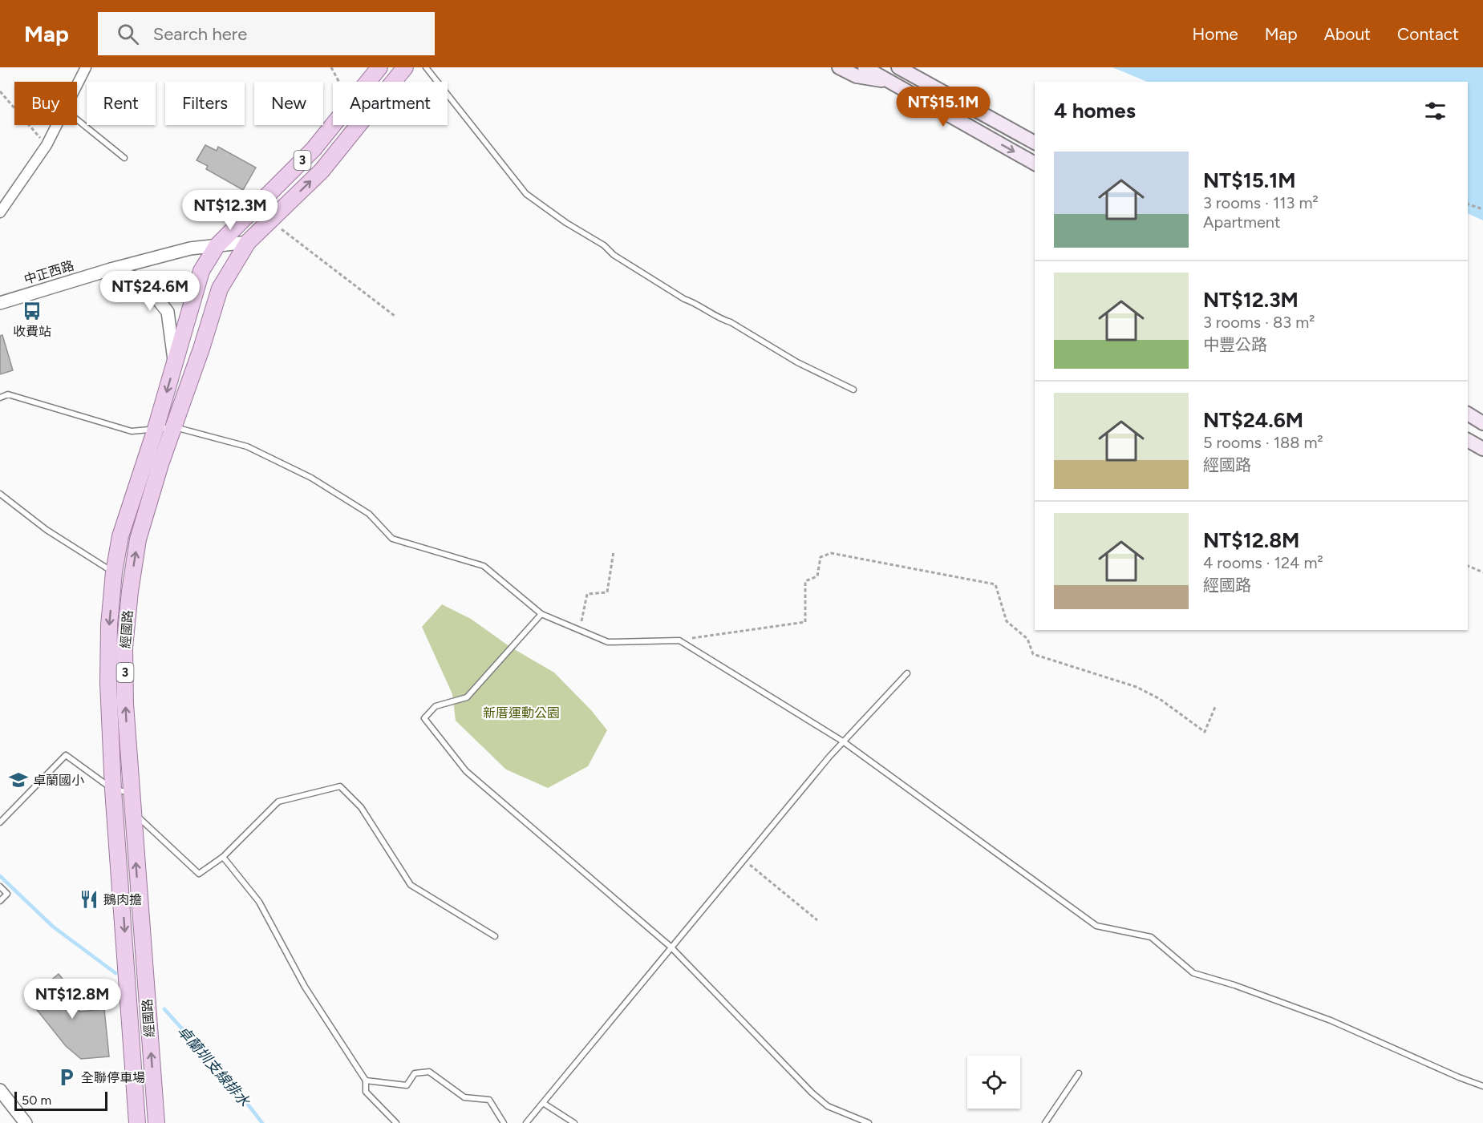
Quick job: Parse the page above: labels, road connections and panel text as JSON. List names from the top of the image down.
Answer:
{
  "streets": {
    "main road": ["3", "經國路"],
    "street": ["中正西路"]
  },
  "crossings": [
    ["3", "中正西路"],
    ["3", "經國路"],
    ["中正西路", "經國路"]
  ],
  "water": ["卓蘭圳支線排水"],
  "parks": ["新厝運動公園"],
  "places": {
    "bus stop": ["收費站"],
    "school or university": ["卓蘭國小"],
    "restaurant": ["鵝肉擔"],
    "parking": ["全聯停車場"]
  },
  "scale_bar": "50 m",
  "page": {
    "header": "Map",
    "search": "Search here",
    "nav": [
      "Home",
      "Map",
      "About",
      "Contact"
    ],
    "chip": [
      "Buy",
      "Rent",
      "Filters",
      "New",
      "Apartment"
    ],
    "heading": "4 homes",
    "price": [
      "NT$15.1M",
      "NT$12.3M",
      "NT$24.6M",
      "NT$12.8M"
    ],
    "list": [
      {
        "name": "NT$15.1M",
        "note": "3 rooms · 113 m² · Apartment"
      },
      {
        "name": "NT$12.3M",
        "note": "3 rooms · 83 m² · 中豐公路"
      },
      {
        "name": "NT$24.6M",
        "note": "5 rooms · 188 m² · 經國路"
      },
      {
        "name": "NT$12.8M",
        "note": "4 rooms · 124 m² · 經國路"
      }
    ],
    "scale": "50 m"
  }
}
